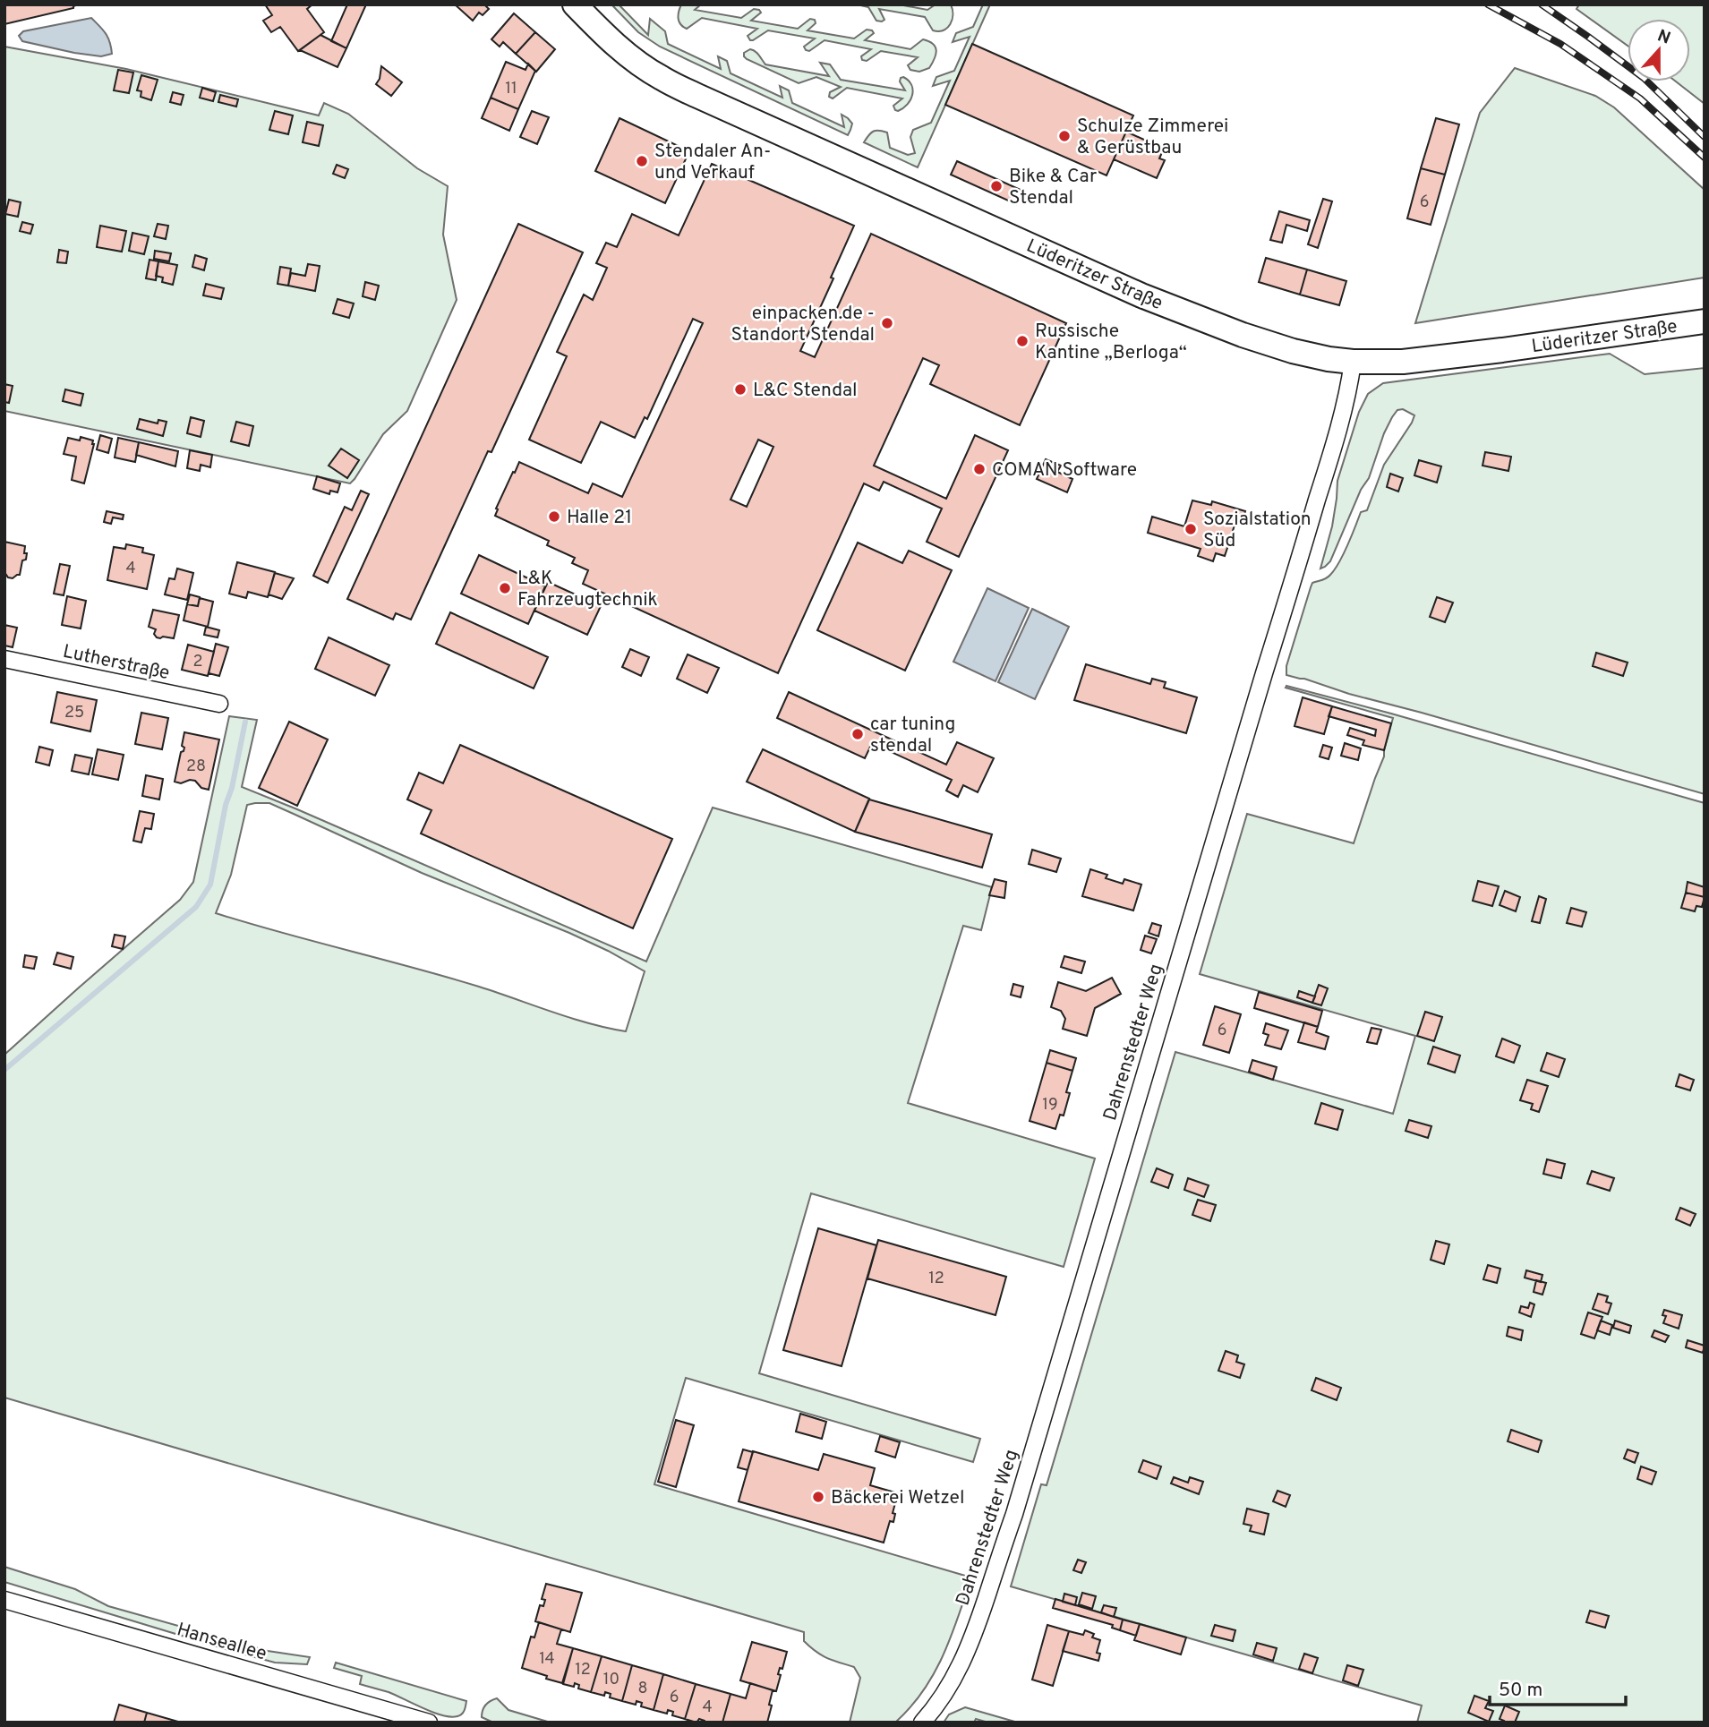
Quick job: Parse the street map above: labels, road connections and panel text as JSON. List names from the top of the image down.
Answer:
{
  "streets": {
    "main road": ["Lüderitzer Straße"],
    "street": ["Lutherstraße", "Dahrenstedter Weg", "Hanseallee"]
  },
  "crossings": [
    ["Lüderitzer Straße", "Dahrenstedter Weg"]
  ],
  "places": [
    "Schulze Zimmerei & Gerüstbau",
    "Stendaler An- und Verkauf",
    "Bike & Car Stendal",
    "einpacken.de - Standort Stendal",
    "Russische Kantine „Berloga“",
    "L&C Stendal",
    "COMAN Software",
    "Halle 21",
    "Sozialstation Süd",
    "L&K Fahrzeugtechnik",
    "car tuning stendal",
    "Bäckerei Wetzel"
  ],
  "house_numbers": [
    "11",
    "6",
    "4",
    "2",
    "25",
    "28",
    "6",
    "19",
    "12",
    "14",
    "12",
    "10",
    "8",
    "6",
    "4"
  ],
  "scale_bar": "50 m",
  "north": "top"
}
